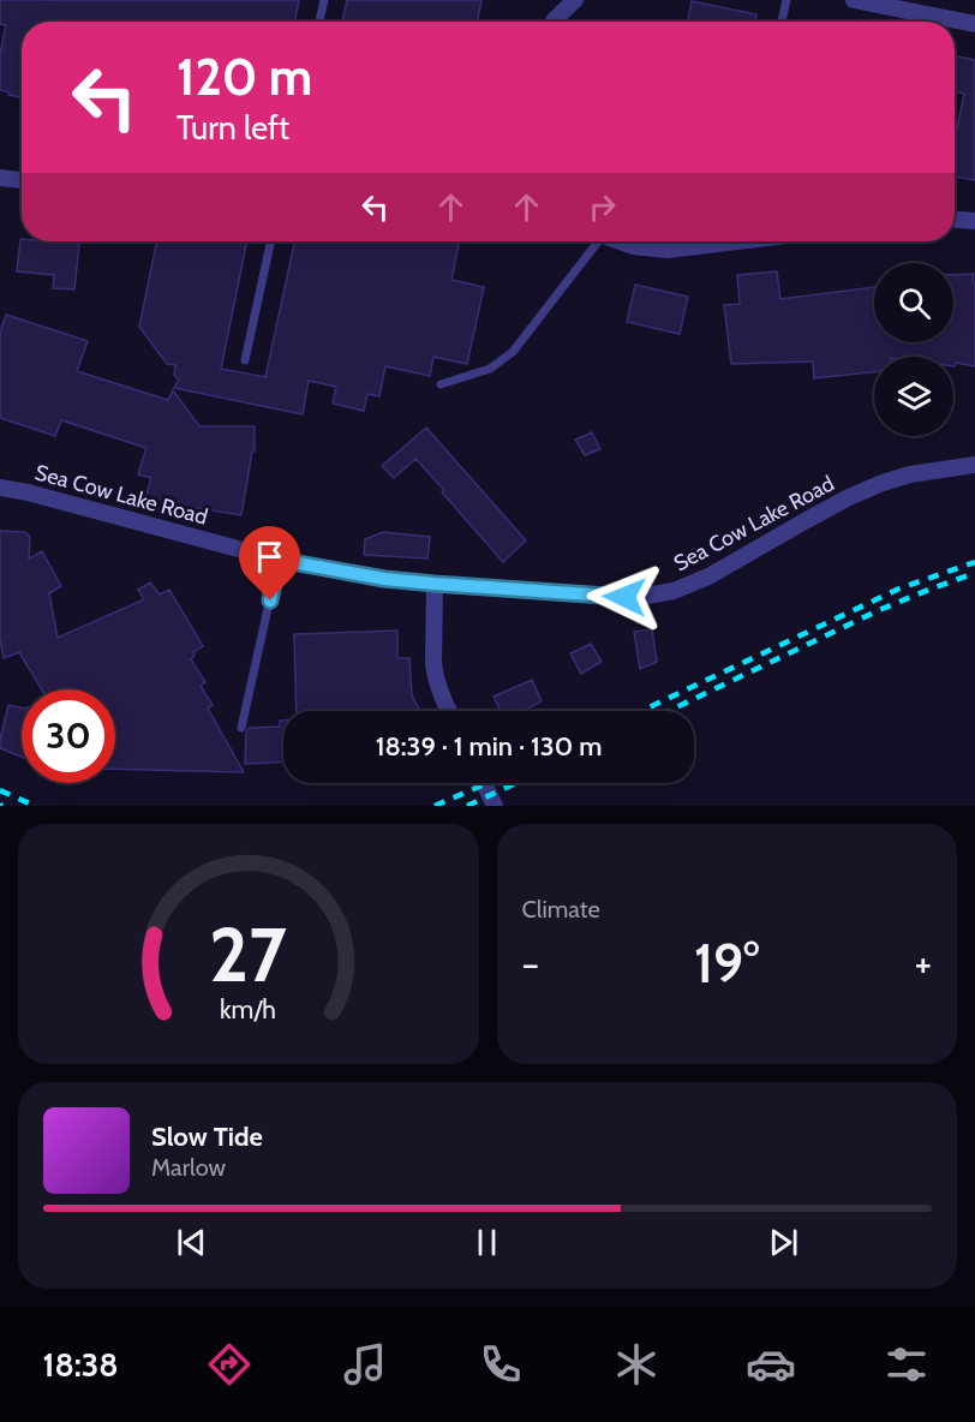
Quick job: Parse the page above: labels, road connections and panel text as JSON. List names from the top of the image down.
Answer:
{
  "streets": {
    "street": ["Sea Cow Lake Road"]
  },
  "page": {
    "turn": ["120 m", "Turn left"],
    "limit": "30",
    "trip": "18:39 · 1 min · 130 m",
    "tile": "Climate",
    "heat": ["−", "19°", "+"],
    "song": ["Slow Tide", "Marlow"],
    "tabs": "18:38",
    "gauge": ["27", "km/h"]
  }
}
